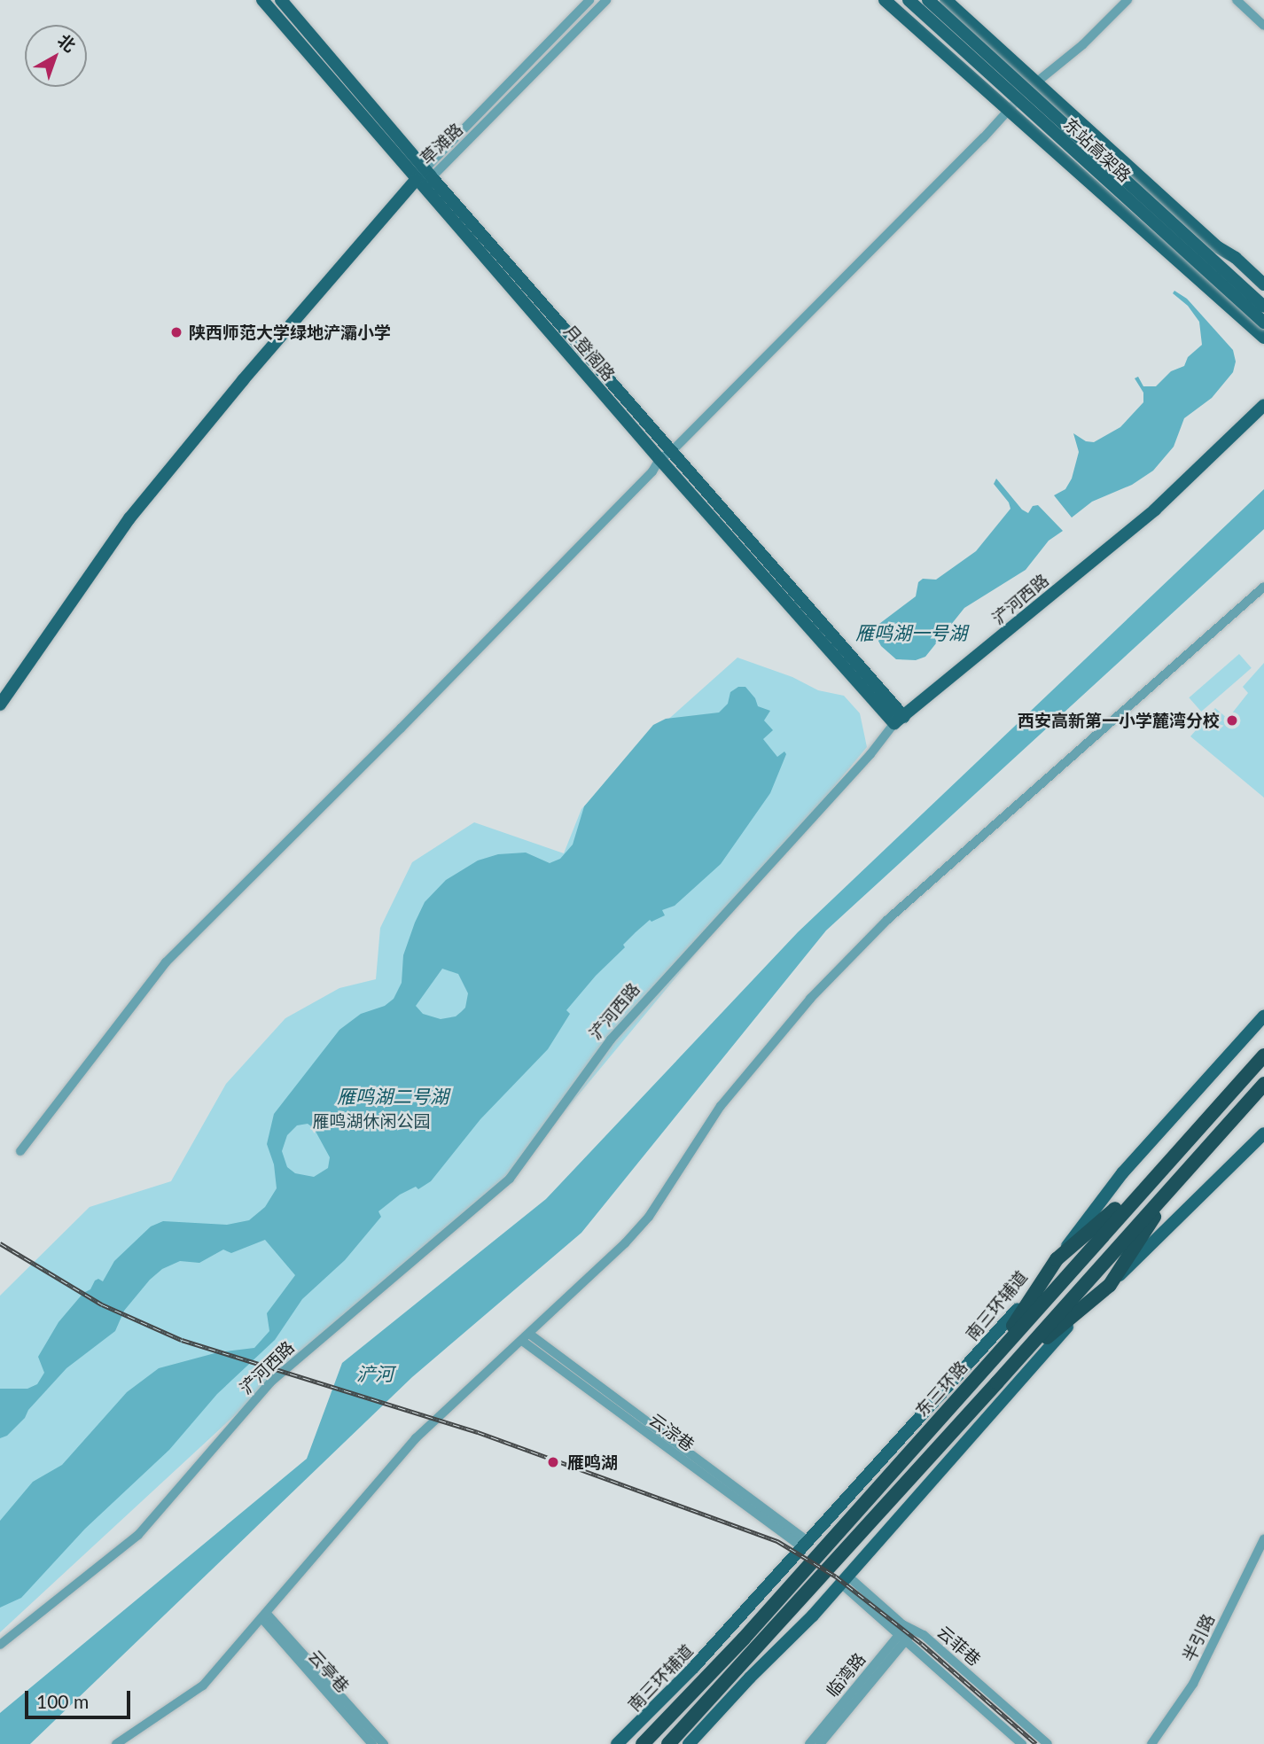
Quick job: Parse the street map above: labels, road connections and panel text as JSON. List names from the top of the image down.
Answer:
{
  "streets": {
    "highway": ["东三环路"],
    "main road": [
      "东站高架路",
      "月登阁路",
      "浐河西路",
      "南三环辅道"
    ],
    "street": [
      "草滩路",
      "云淙巷",
      "半引路",
      "云菲巷",
      "云亭巷",
      "临湾路"
    ]
  },
  "crossings": [
    ["草滩路", "月登阁路"],
    ["月登阁路", "浐河西路"],
    ["南三环辅道", "云淙巷"],
    ["云菲巷", "临湾路"]
  ],
  "water": ["雁鸣湖一号湖", "雁鸣湖二号湖", "浐河"],
  "parks": ["雁鸣湖休闲公园"],
  "places": ["陕西师范大学绿地浐灞小学", "西安高新第一小学麓湾分校", "雁鸣湖"],
  "scale_bar": "100 m",
  "north": "top right"
}
